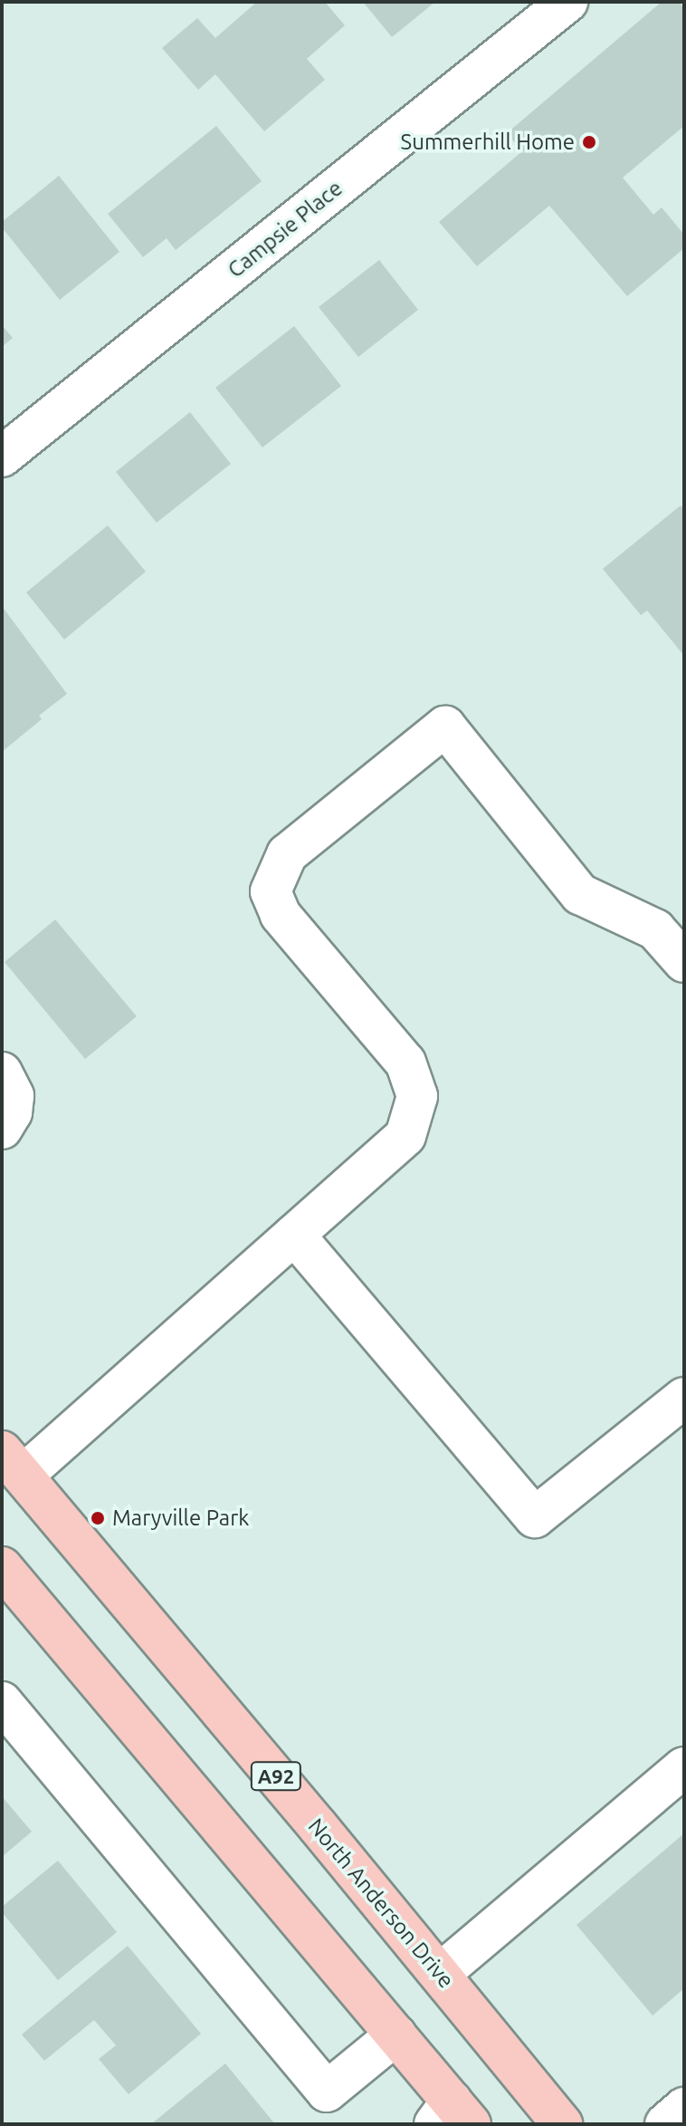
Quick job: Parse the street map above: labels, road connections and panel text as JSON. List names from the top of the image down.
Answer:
{
  "streets": {
    "main road": ["A92", "North Anderson Drive"],
    "street": ["Campsie Place"]
  },
  "places": ["Summerhill Home", "Maryville Park"]
}
